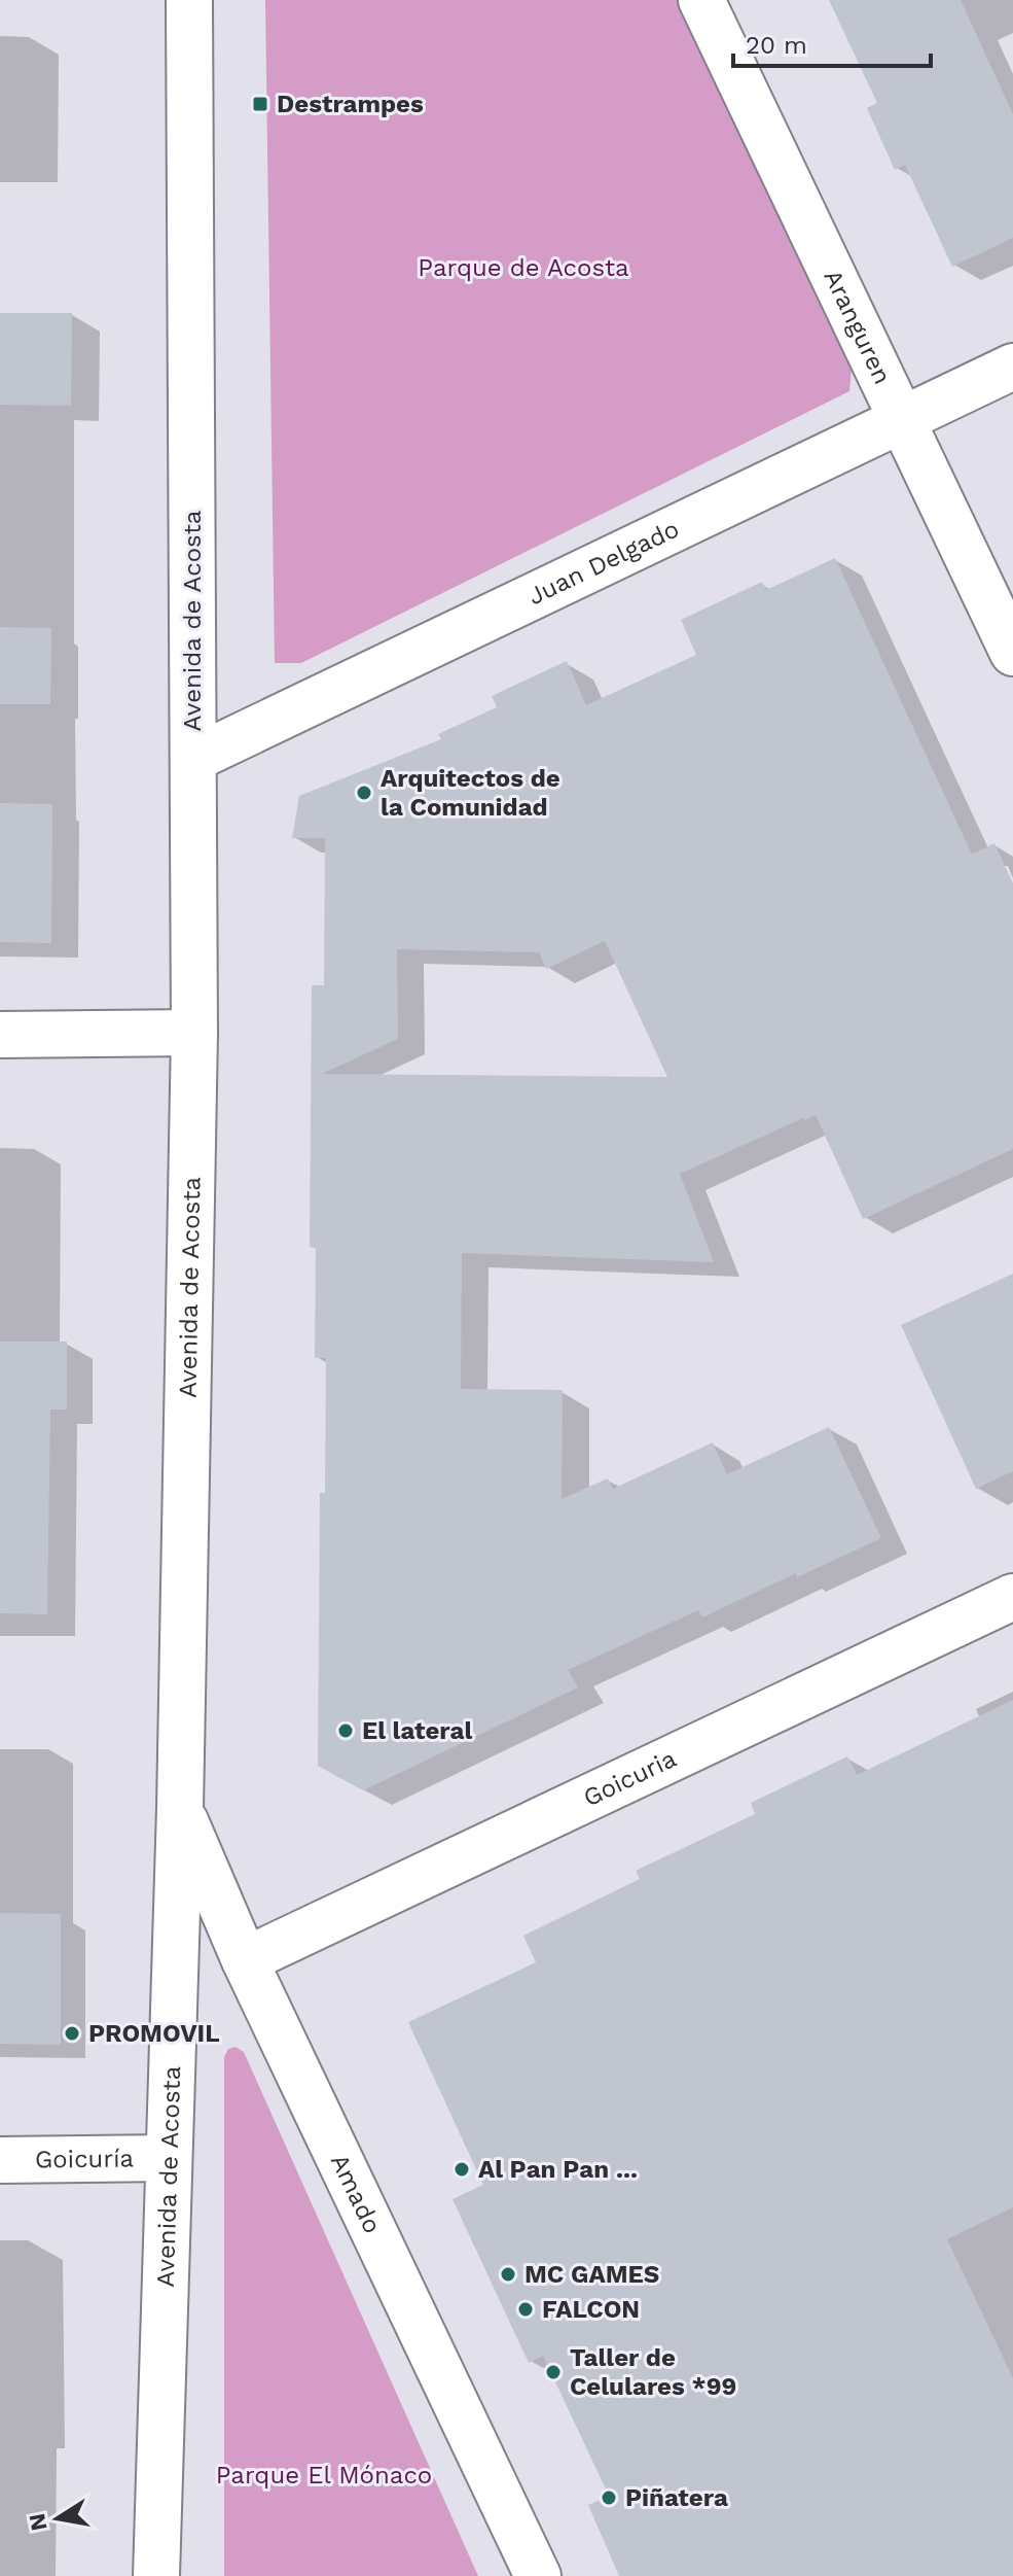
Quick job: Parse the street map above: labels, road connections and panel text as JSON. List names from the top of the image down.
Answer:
{
  "streets": {
    "main road": [
      "Aranguren",
      "Juan Delgado",
      "Avenida de Acosta",
      "Goicuria",
      "Goicuría",
      "Amado"
    ]
  },
  "crossings": [
    ["Aranguren", "Juan Delgado"],
    ["Juan Delgado", "Avenida de Acosta"],
    ["Avenida de Acosta", "Goicuría"],
    ["Avenida de Acosta", "Amado"],
    ["Goicuria", "Amado"]
  ],
  "parks": ["Parque de Acosta", "Parque El Mónaco"],
  "places": {
    "transit": ["Destrampes"],
    "other": [
      "Arquitectos de la Comunidad",
      "El lateral",
      "PROMOVIL",
      "Al Pan Pan ...",
      "MC GAMES",
      "FALCON",
      "Taller de Celulares *99",
      "Piñatera"
    ]
  },
  "scale_bar": "20 m",
  "north": "left"
}
